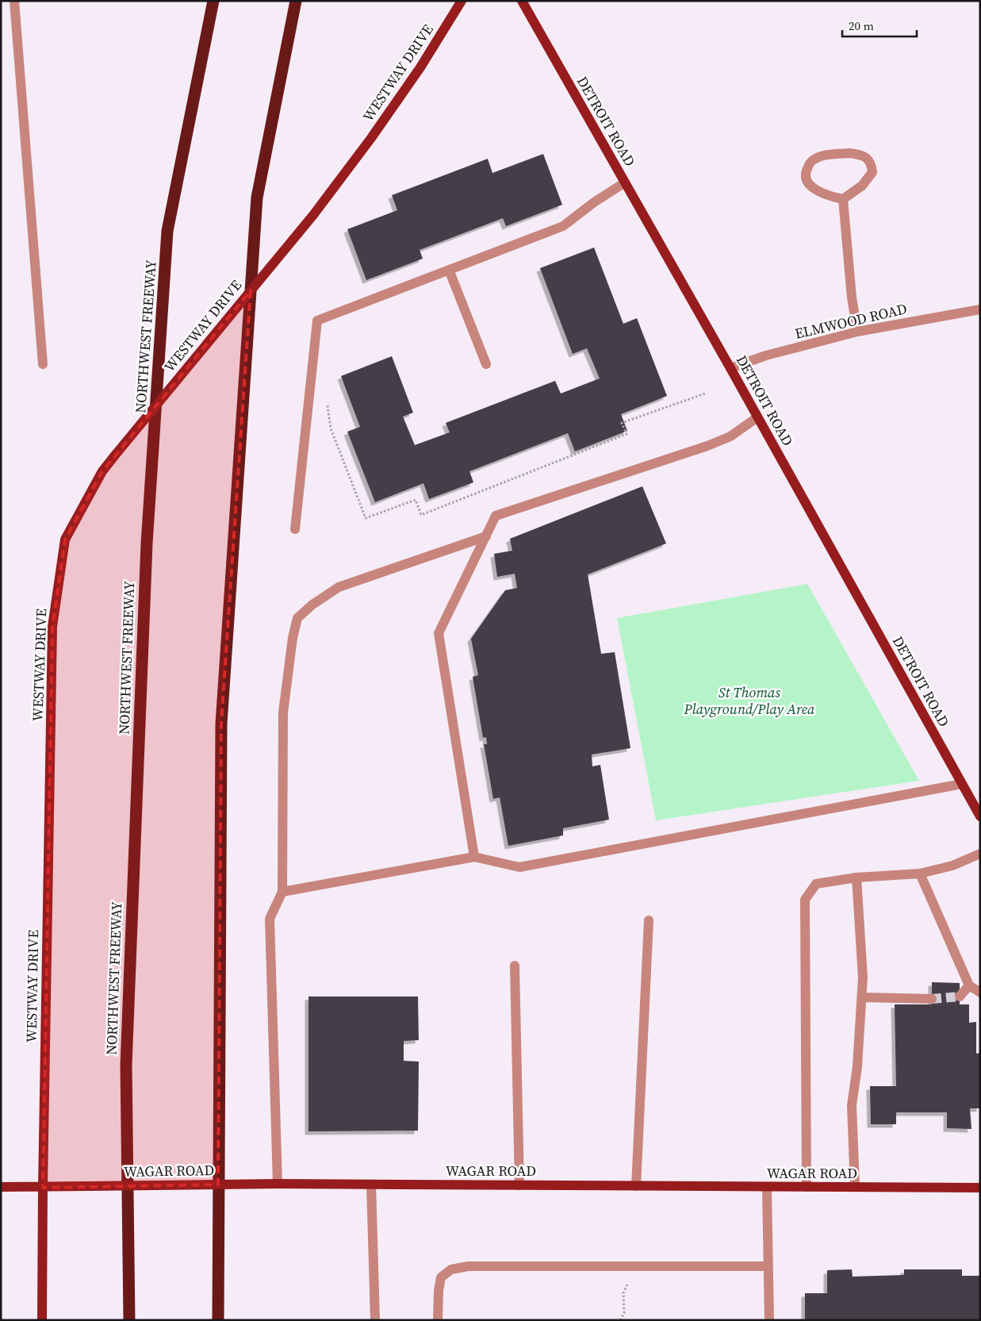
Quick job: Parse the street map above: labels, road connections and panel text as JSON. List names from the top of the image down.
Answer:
{
  "streets": {
    "highway": ["NORTHWEST FREEWAY"],
    "main road": ["WESTWAY DRIVE", "DETROIT ROAD", "WAGAR ROAD"],
    "street": ["ELMWOOD ROAD"]
  },
  "crossings": [
    ["WESTWAY DRIVE", "WAGAR ROAD"],
    ["DETROIT ROAD", "ELMWOOD ROAD"]
  ],
  "parks": ["St Thomas Playground/Play Area"],
  "scale_bar": "20 m"
}
